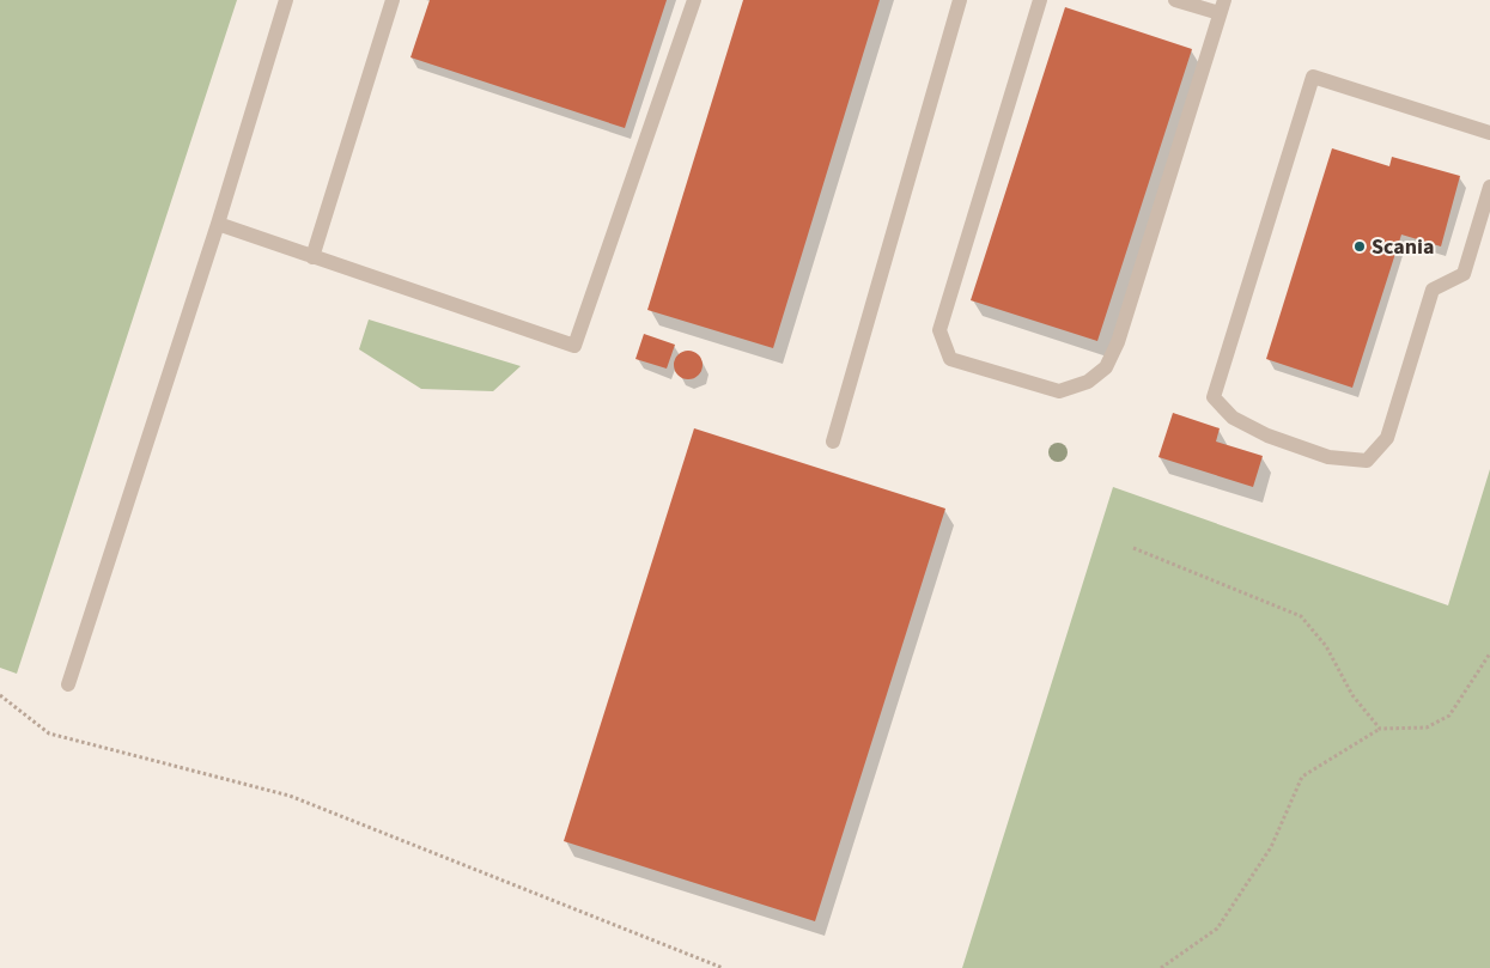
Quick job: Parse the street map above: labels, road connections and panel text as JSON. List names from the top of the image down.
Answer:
{
  "places": ["Scania"]
}
